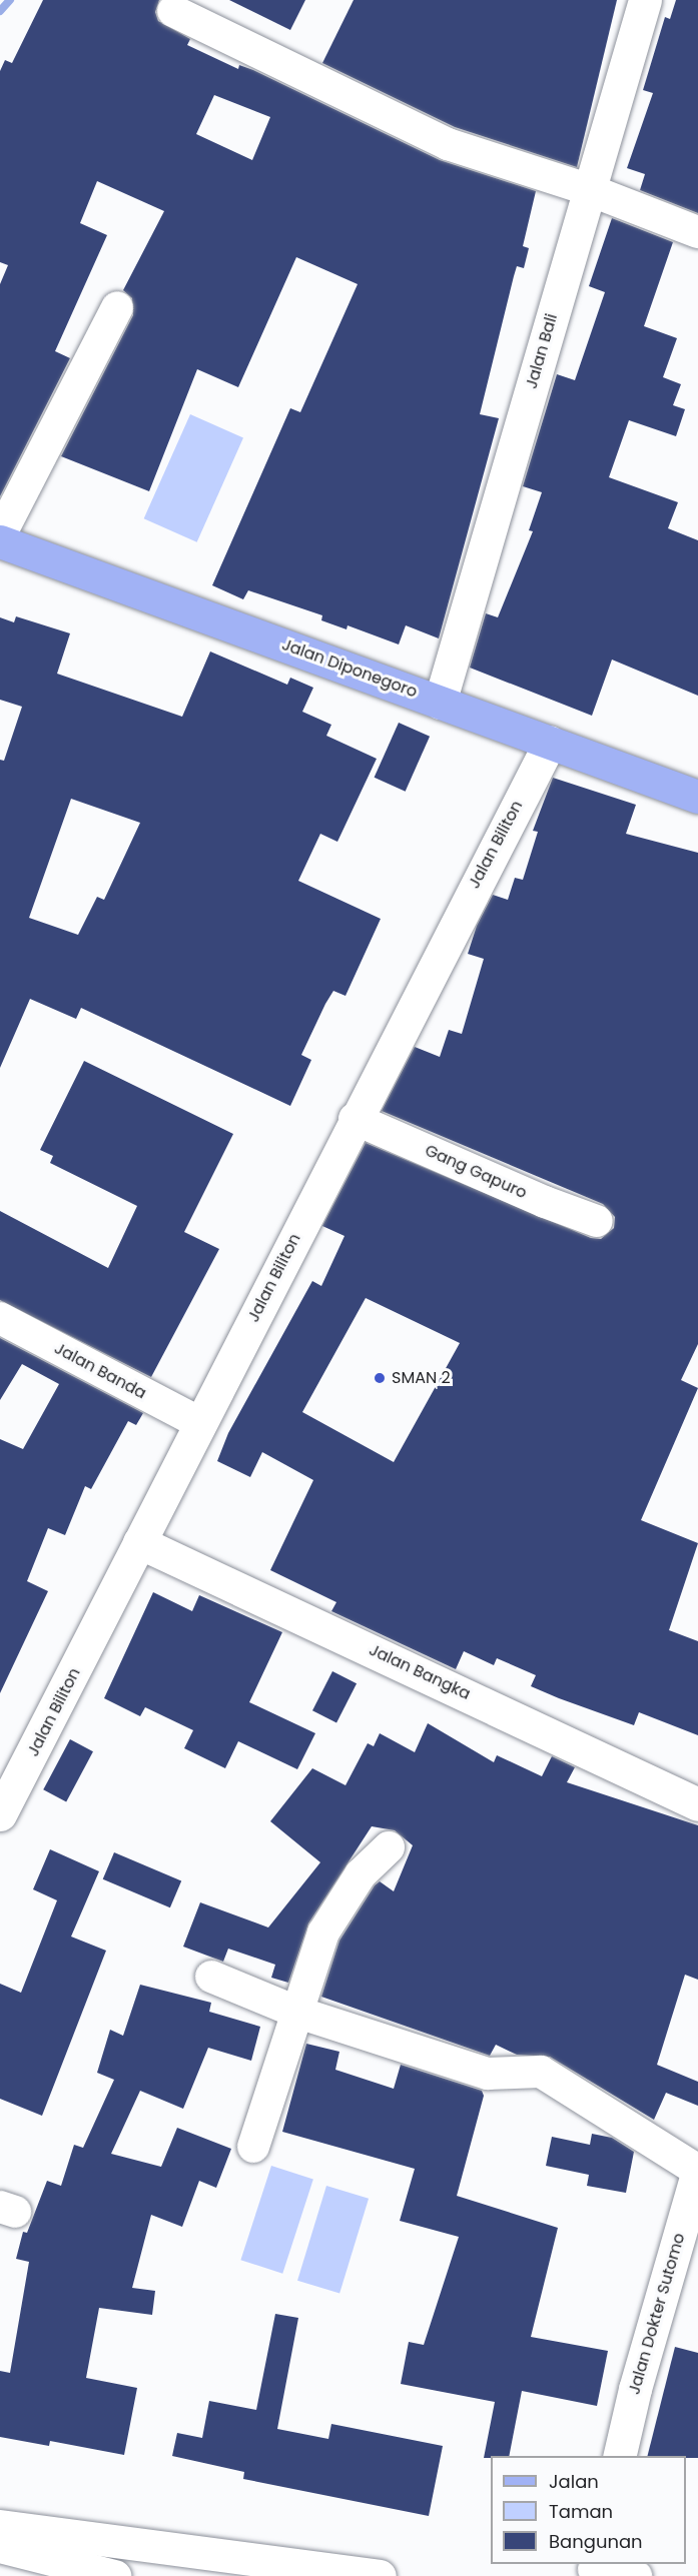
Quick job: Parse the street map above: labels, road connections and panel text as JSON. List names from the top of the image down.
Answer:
{
  "streets": {
    "main road": ["Jalan Diponegoro"],
    "street": [
      "Jalan Bali",
      "Jalan Biliton",
      "Gang Gapuro",
      "Jalan Banda",
      "Jalan Bangka",
      "Jalan Dokter Sutomo"
    ]
  },
  "crossings": [
    ["Jalan Bali", "Jalan Diponegoro"],
    ["Jalan Diponegoro", "Jalan Biliton"],
    ["Jalan Biliton", "Gang Gapuro"],
    ["Jalan Biliton", "Jalan Banda"],
    ["Jalan Biliton", "Jalan Bangka"]
  ],
  "places": ["SMAN 2"],
  "legend": ["Jalan", "Taman", "Bangunan"]
}
